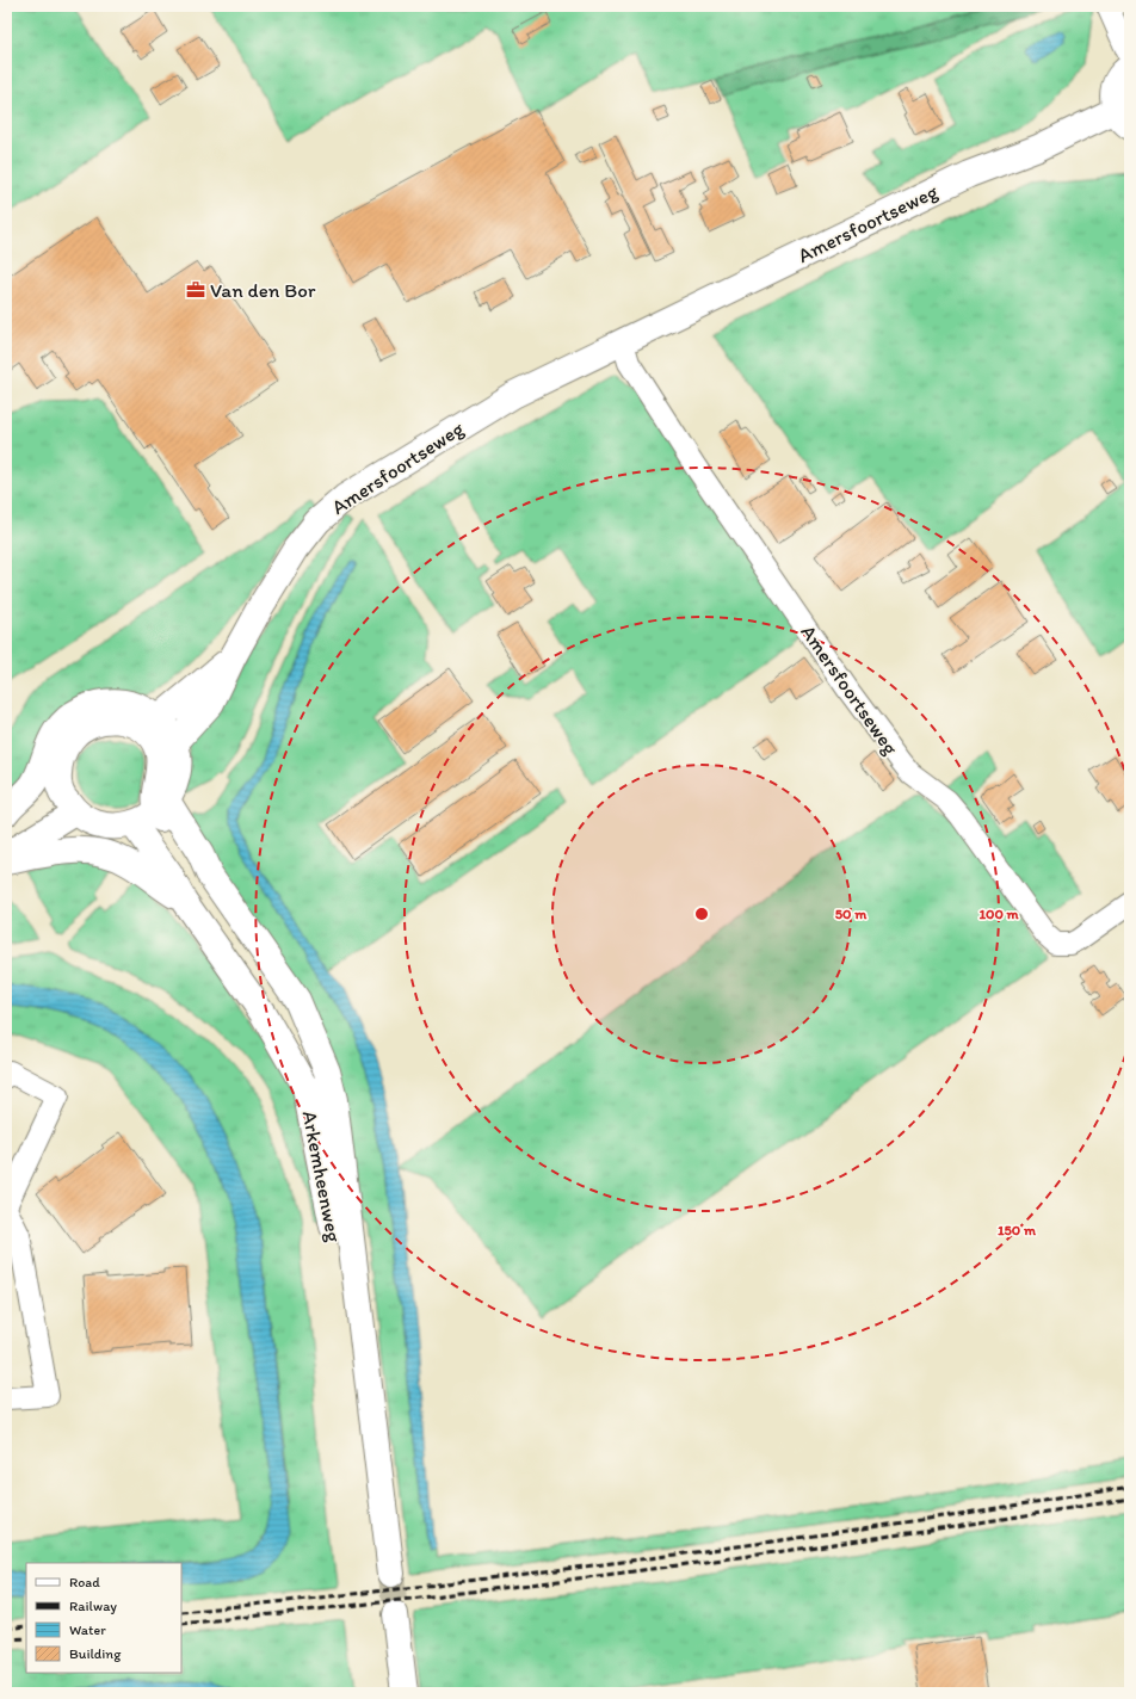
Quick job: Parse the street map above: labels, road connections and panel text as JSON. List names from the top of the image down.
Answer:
{
  "streets": {
    "main road": ["Amersfoortseweg", "Arkemheenweg"]
  },
  "places": {
    "office": ["Van den Bor"]
  },
  "legend": [
    "Road",
    "Railway",
    "Water",
    "Building"
  ],
  "rings": ["50 m", "100 m", "150 m"]
}
